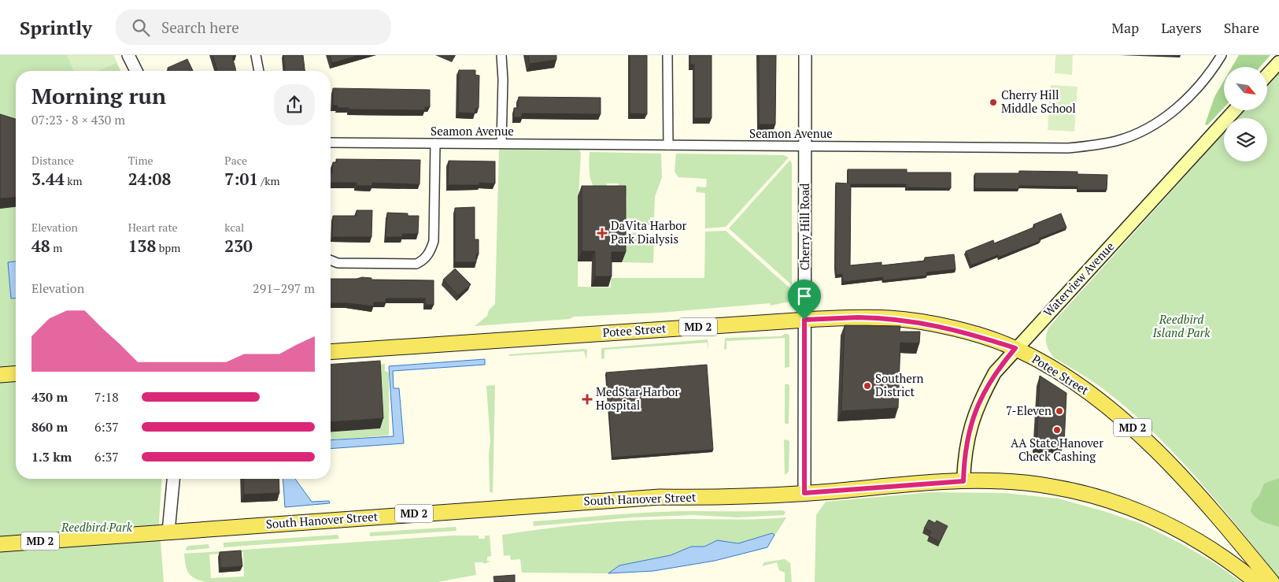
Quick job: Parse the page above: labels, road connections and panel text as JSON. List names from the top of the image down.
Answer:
{
  "streets": {
    "main road": [
      "Waterview Avenue",
      "MD 2",
      "Potee Street",
      "South Hanover Street"
    ],
    "street": ["Seamon Avenue", "Cherry Hill Road"]
  },
  "crossings": [
    ["Seamon Avenue", "Cherry Hill Road"],
    ["Cherry Hill Road", "Potee Street"],
    ["Cherry Hill Road", "South Hanover Street"],
    ["Waterview Avenue", "Potee Street"],
    ["Waterview Avenue", "South Hanover Street"]
  ],
  "parks": ["Reedbird Island Park", "Reedbird Park"],
  "places": {
    "other": [
      "Cherry Hill Middle School",
      "Southern District",
      "7-Eleven",
      "AA State Hanover Check Cashing"
    ],
    "health": ["DaVita Harbor Park Dialysis", "MedStar Harbor Hospital"]
  },
  "north": "bottom right",
  "page": {
    "header": "Sprintly",
    "search": "Search here",
    "nav": ["Map", "Layers", "Share"],
    "heading": ["Morning run", "07:23 · 8 × 430 m"],
    "stats": [
      ["Distance", "3.44 km"],
      ["Time", "24:08"],
      ["Pace", "7:01 /km"],
      ["Elevation", "48 m"],
      ["Heart rate", "138 bpm"],
      ["kcal", "230"]
    ],
    "chart": ["Elevation", "291–297 m"],
    "list": [
      {
        "name": "430 m",
        "note": "7:18"
      },
      {
        "name": "860 m",
        "note": "6:37"
      },
      {
        "name": "1.3 km",
        "note": "6:37"
      }
    ]
  }
}
